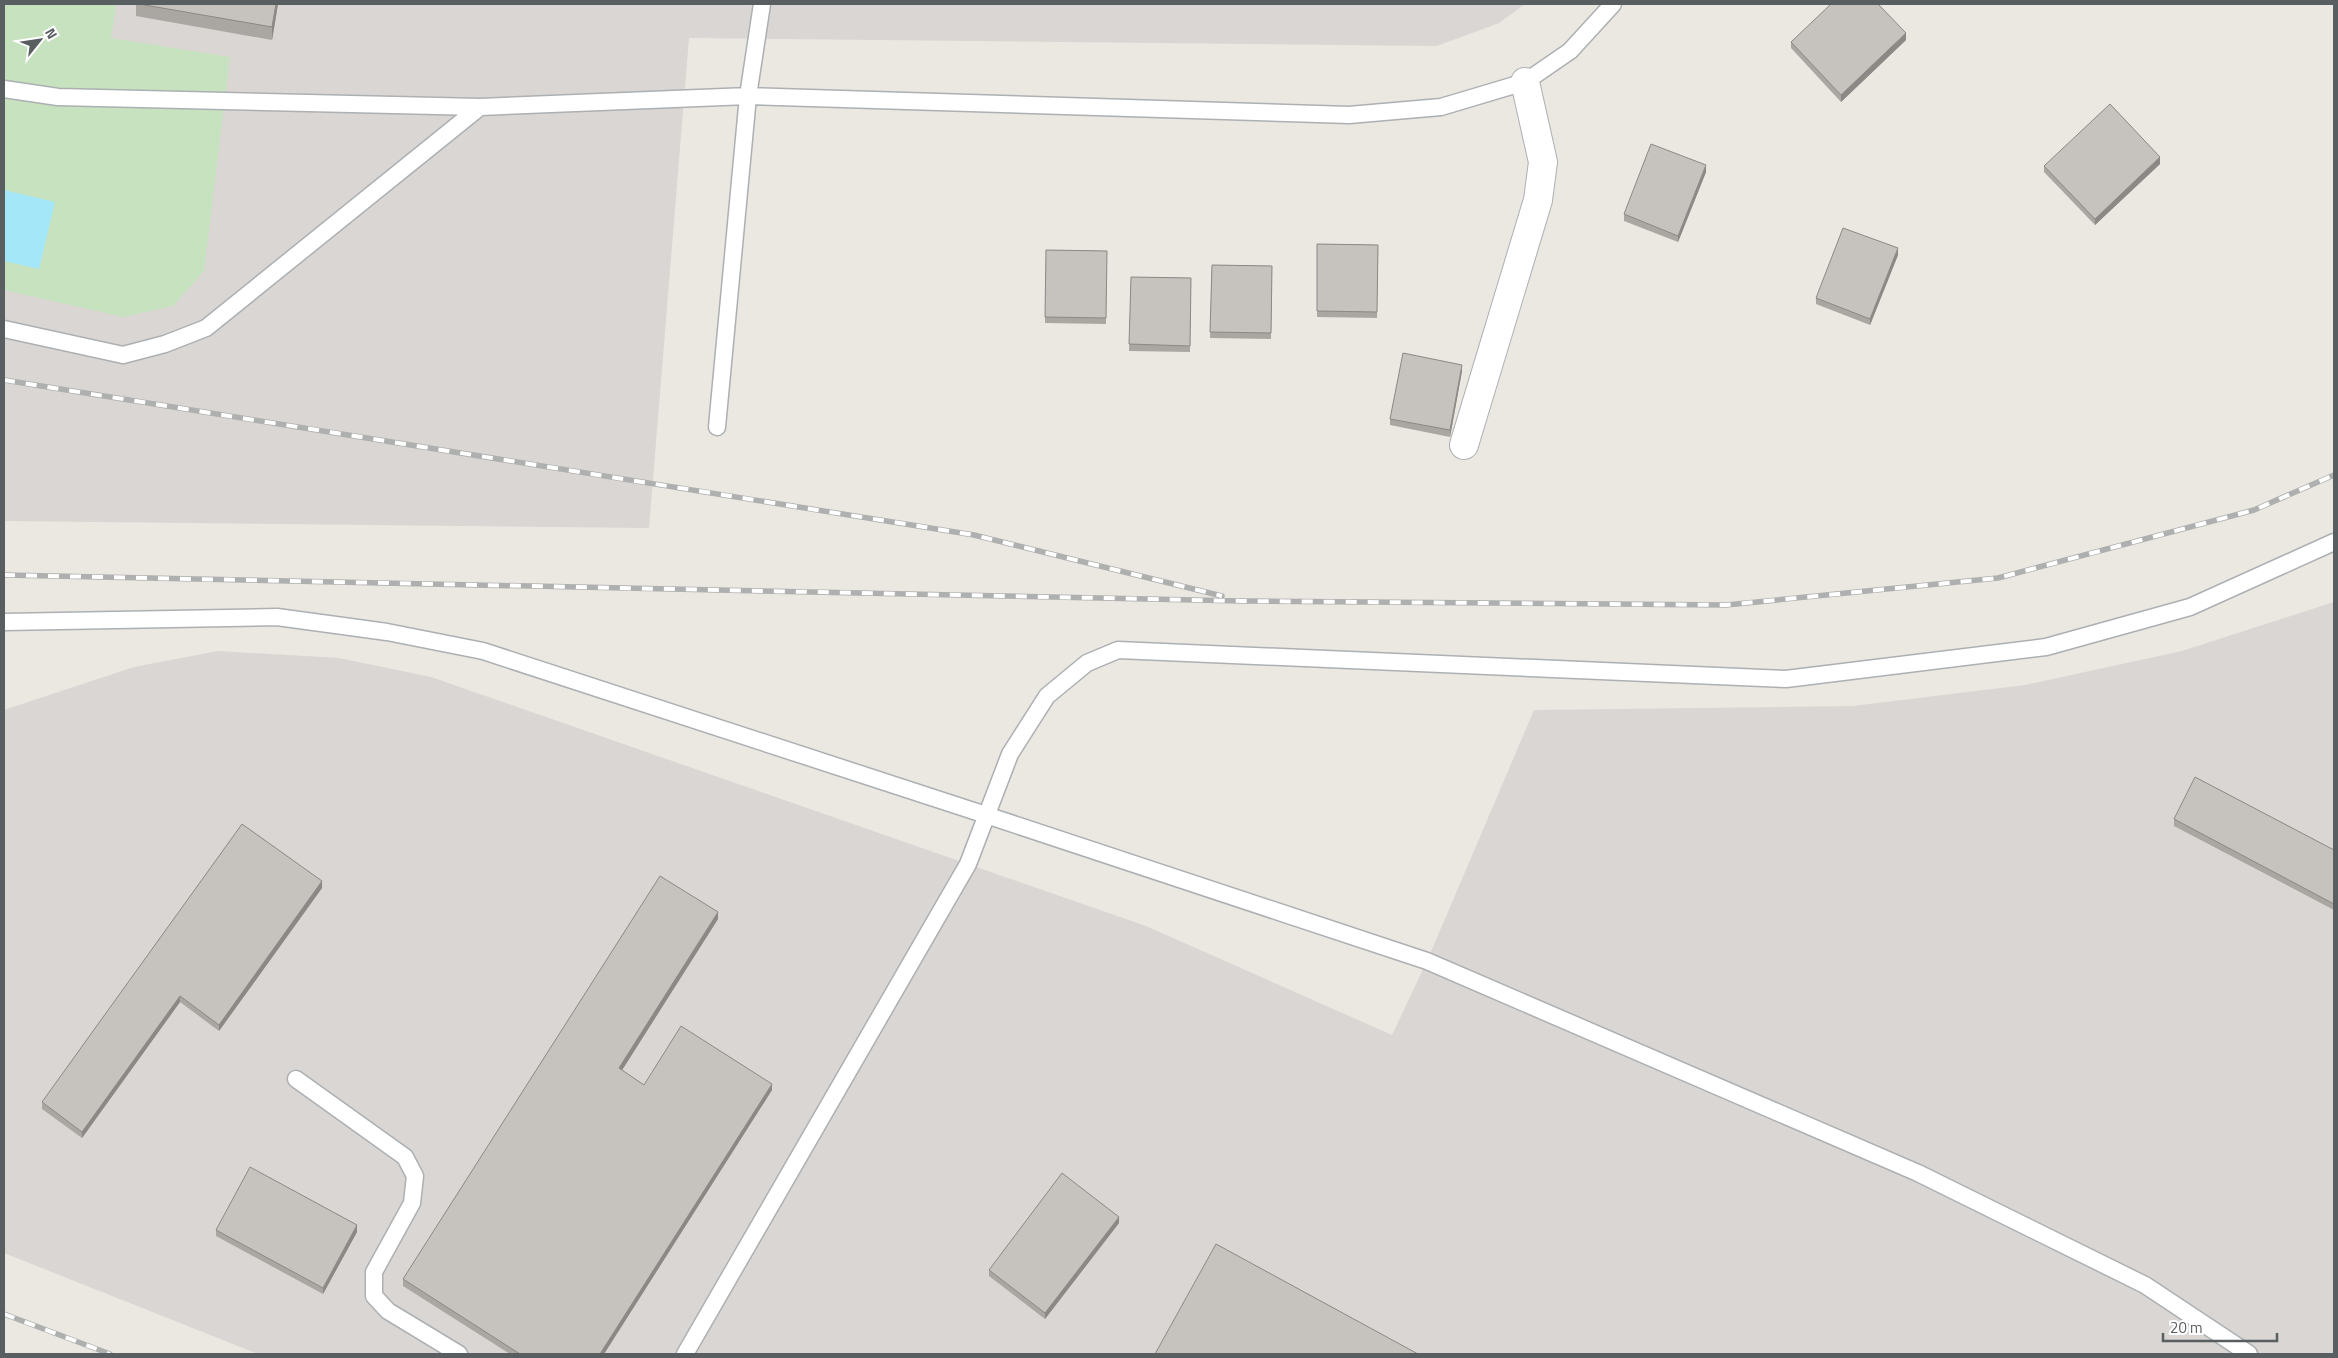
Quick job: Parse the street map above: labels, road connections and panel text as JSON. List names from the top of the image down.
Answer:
{
  "scale_bar": "20 m",
  "north": "top right"
}
